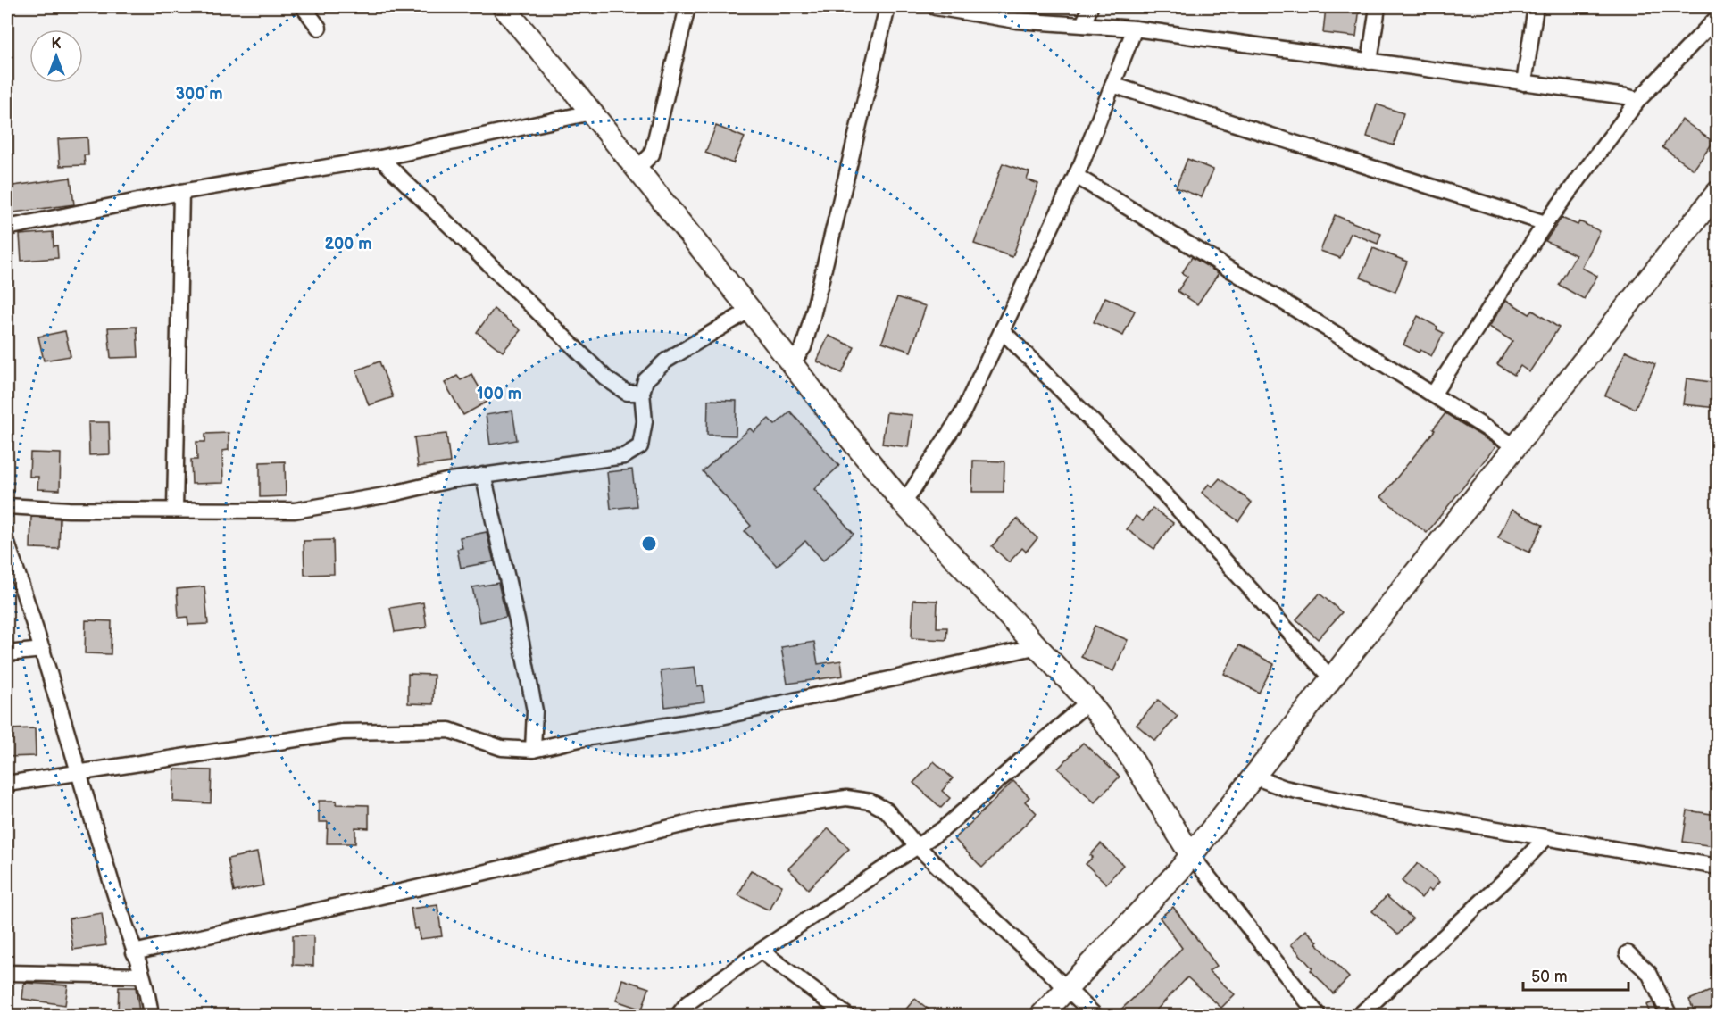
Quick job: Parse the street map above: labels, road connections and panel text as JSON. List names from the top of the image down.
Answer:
{
  "scale_bar": "50 m",
  "north": "top",
  "rings": ["300 m", "200 m", "100 m"]
}
